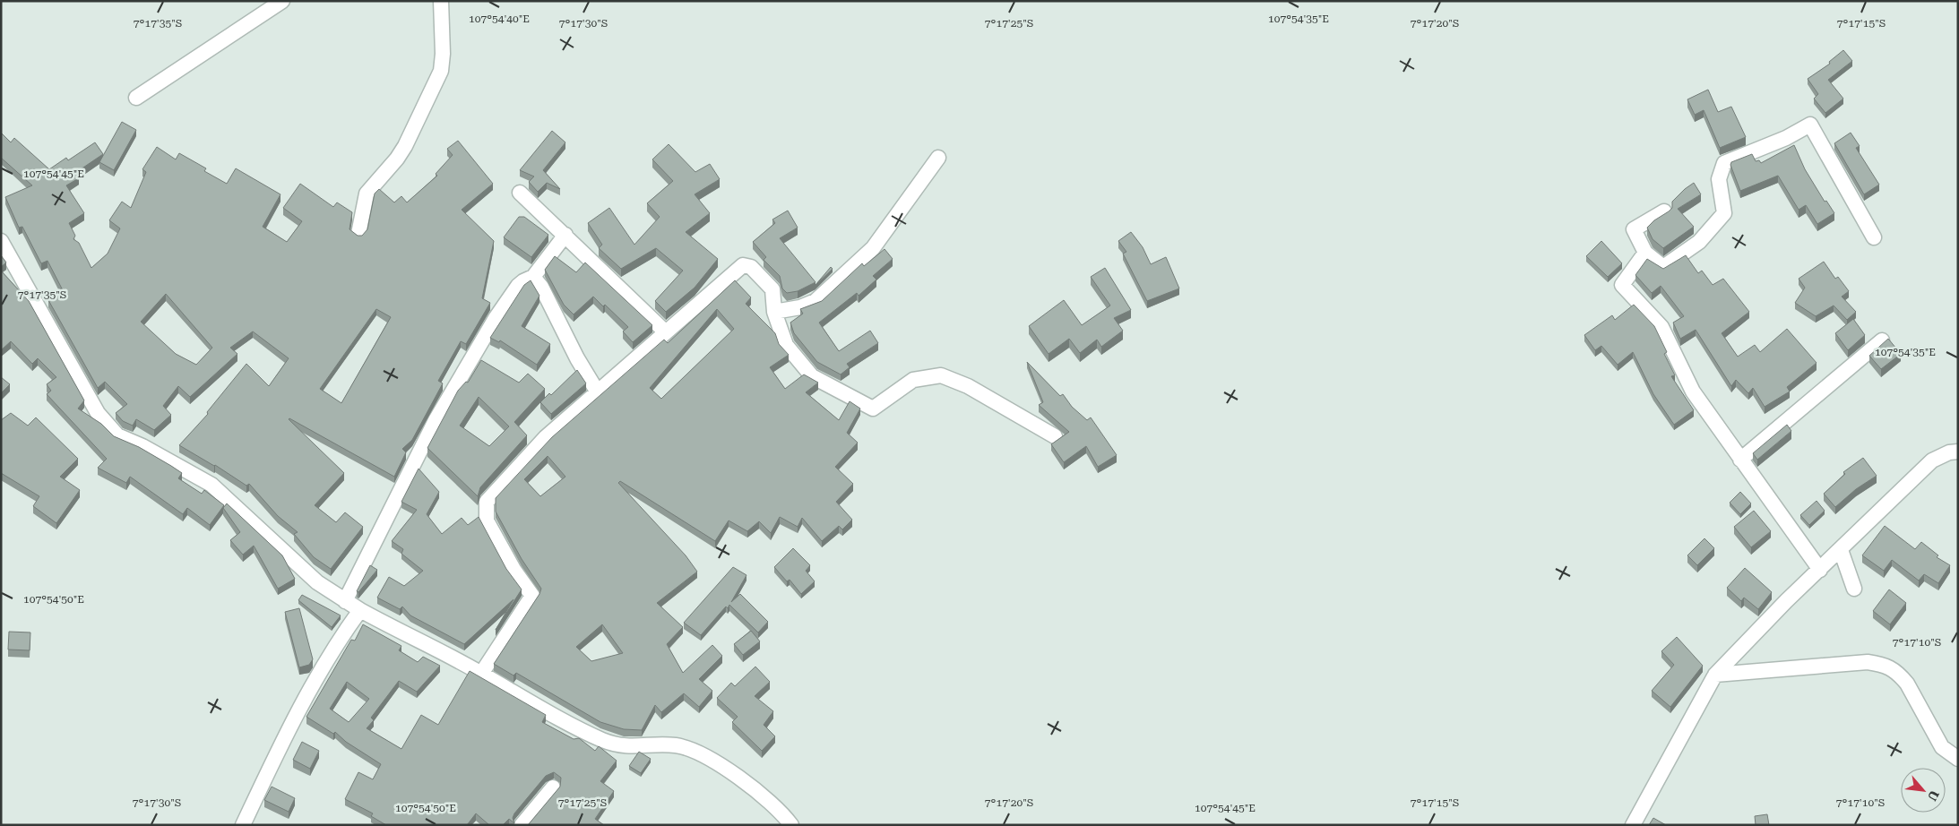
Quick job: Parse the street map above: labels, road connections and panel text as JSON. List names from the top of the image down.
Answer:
{
  "north": "bottom right",
  "coordinates": [
    "107°54'40\"E",
    "107°54'35\"E",
    "7°17'35\"S",
    "7°17'30\"S",
    "7°17'25\"S",
    "7°17'20\"S",
    "7°17'15\"S",
    "107°54'45\"E",
    "107°54'50\"E",
    "7°17'10\"S"
  ]
}
